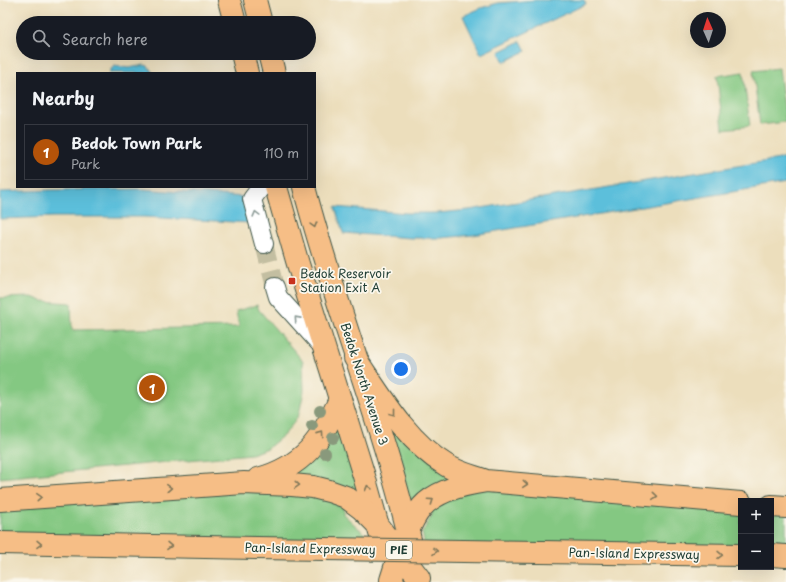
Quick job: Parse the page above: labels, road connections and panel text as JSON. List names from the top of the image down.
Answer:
{
  "streets": {
    "main road": ["Bedok North Avenue 3", "Pan-Island Expressway", "PIE"]
  },
  "places": {
    "transit": ["Bedok Reservoir Station Exit A"]
  },
  "north": "top",
  "page": {
    "search": "Search here",
    "heading": "Nearby",
    "list": [
      {
        "mark": "1",
        "name": "Bedok Town Park",
        "note": "Park",
        "value": "110 m"
      }
    ],
    "pins": "1",
    "map_buttons": ["+", "−"]
  }
}
